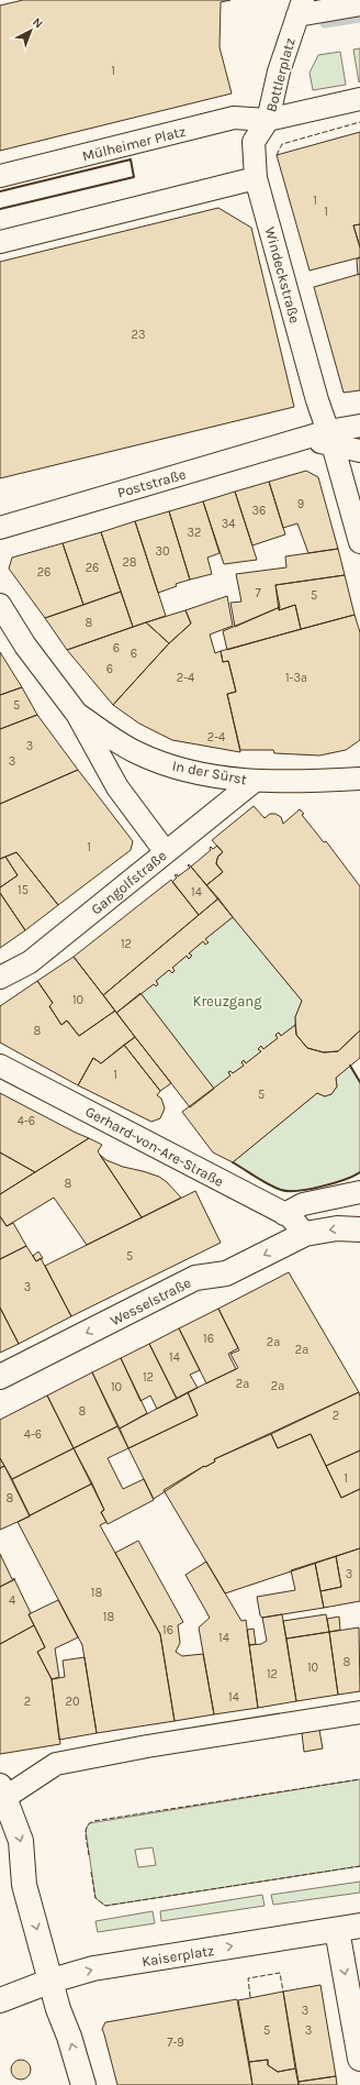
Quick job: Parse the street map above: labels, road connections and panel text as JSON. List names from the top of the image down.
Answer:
{
  "streets": {
    "street": [
      "Bottlerplatz",
      "Mülheimer Platz",
      "Windeckstraße",
      "Poststraße",
      "In der Sürst",
      "Gangolfstraße",
      "Gerhard-von-Are-Straße",
      "Wesselstraße",
      "Kaiserplatz"
    ]
  },
  "crossings": [
    ["Bottlerplatz", "Mülheimer Platz"],
    ["Bottlerplatz", "Windeckstraße"],
    ["Mülheimer Platz", "Windeckstraße"],
    ["Windeckstraße", "Poststraße"],
    ["In der Sürst", "Gangolfstraße"],
    ["Gerhard-von-Are-Straße", "Wesselstraße"]
  ],
  "one_way": ["Wesselstraße"],
  "parks": ["Kreuzgang"],
  "house_numbers": [
    "1",
    "1",
    "1",
    "23",
    "9",
    "36",
    "34",
    "32",
    "30",
    "28",
    "26",
    "26",
    "7",
    "5",
    "8",
    "6",
    "6",
    "6",
    "2-4",
    "1-3a",
    "5",
    "2-4",
    "3",
    "3",
    "1",
    "15",
    "14",
    "12",
    "10",
    "8",
    "1",
    "5",
    "4-6",
    "8",
    "5",
    "3",
    "16",
    "2a",
    "2a",
    "14",
    "12",
    "2a",
    "2a",
    "10",
    "8",
    "2",
    "4-6",
    "1",
    "8",
    "3",
    "18",
    "4",
    "18",
    "16",
    "14",
    "8",
    "10",
    "12",
    "14",
    "2",
    "20",
    "3",
    "5",
    "3",
    "7-9"
  ],
  "north": "top right"
}
